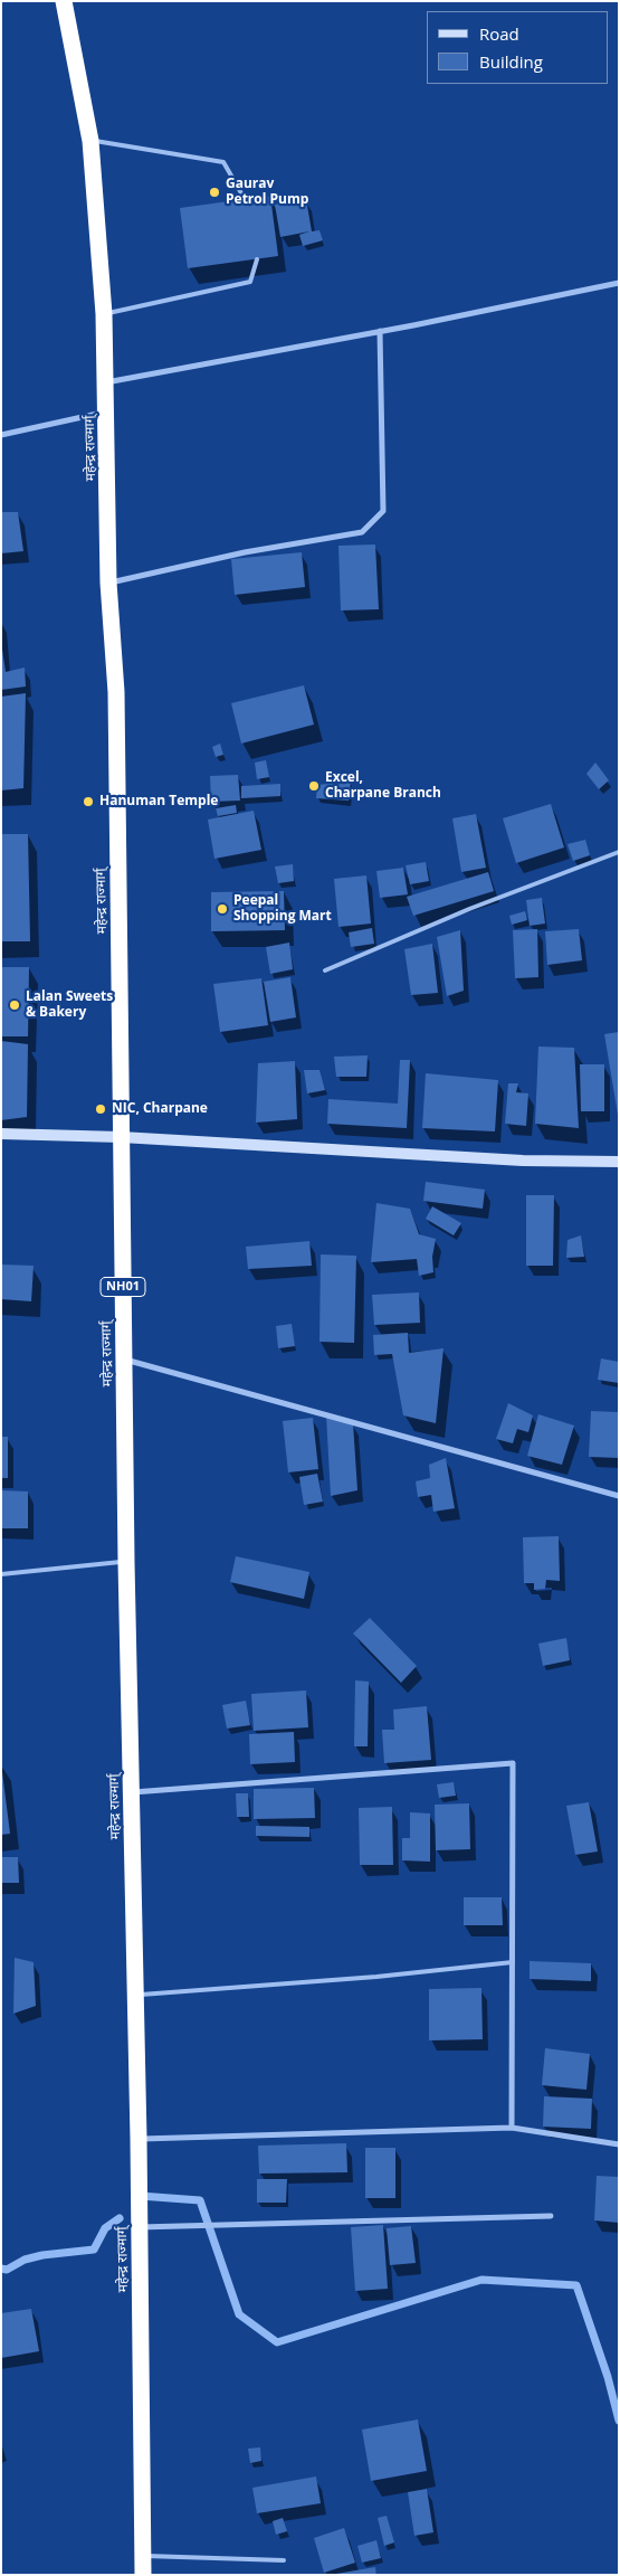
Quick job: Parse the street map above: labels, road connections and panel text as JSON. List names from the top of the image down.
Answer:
{
  "streets": {
    "highway": ["महेन्द्र राज्मार्ग्", "NH01"]
  },
  "places": [
    "Gaurav Petrol Pump",
    "Excel, Charpane Branch",
    "Hanuman Temple",
    "Peepal Shopping Mart",
    "Lalan Sweets & Bakery",
    "NIC, Charpane"
  ],
  "legend": ["Road", "Building"]
}
